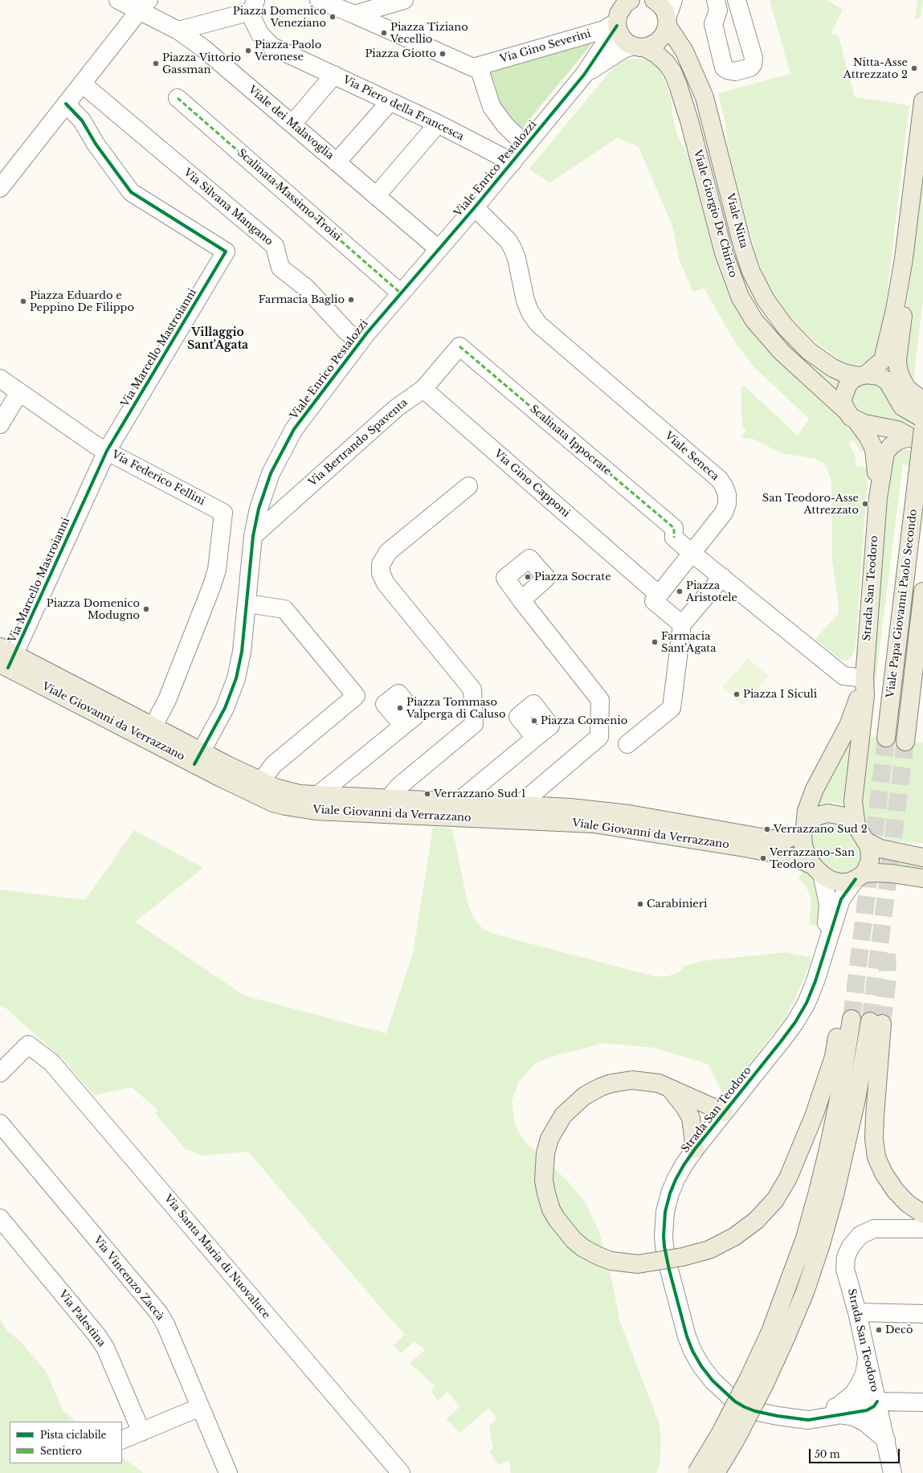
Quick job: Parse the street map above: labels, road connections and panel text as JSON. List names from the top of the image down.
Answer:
{
  "streets": {
    "main road": [
      "Viale Giorgio De Chirico",
      "Viale Nitta",
      "Strada San Teodoro",
      "Viale Papa Giovanni Paolo Secondo",
      "Viale Giovanni da Verrazzano"
    ],
    "street": [
      "Via Gino Severini",
      "Via Piero della Francesca",
      "Viale dei Malavoglia",
      "Viale Enrico Pestalozzi",
      "Scalinata Massimo Troisi",
      "Via Silvana Mangano",
      "Via Marcello Mastroianni",
      "Scalinata Ippocrate",
      "Via Bertrando Spaventa",
      "Viale Seneca",
      "Via Federico Fellini",
      "Via Gino Capponi",
      "Via Santa Maria di Nuovaluce",
      "Via Vincenzo Zaccà",
      "Via Palestina"
    ]
  },
  "crossings": [
    ["Via Gino Severini", "Viale Giorgio De Chirico"],
    ["Via Piero della Francesca", "Viale Enrico Pestalozzi"],
    ["Viale dei Malavoglia", "Viale Enrico Pestalozzi"],
    ["Viale Enrico Pestalozzi", "Scalinata Massimo Troisi"],
    ["Viale Enrico Pestalozzi", "Via Silvana Mangano"],
    ["Viale Enrico Pestalozzi", "Via Bertrando Spaventa"],
    ["Viale Enrico Pestalozzi", "Viale Seneca"],
    ["Viale Enrico Pestalozzi", "Viale Giovanni da Verrazzano"],
    ["Via Marcello Mastroianni", "Via Federico Fellini"],
    ["Via Marcello Mastroianni", "Viale Giovanni da Verrazzano"],
    ["Scalinata Ippocrate", "Via Bertrando Spaventa"],
    ["Scalinata Ippocrate", "Viale Seneca"],
    ["Via Bertrando Spaventa", "Via Gino Capponi"],
    ["Viale Seneca", "Via Gino Capponi"],
    ["Via Federico Fellini", "Viale Giovanni da Verrazzano"],
    ["Strada San Teodoro", "Viale Giovanni da Verrazzano"]
  ],
  "districts": ["Villaggio Sant'Agata"],
  "places": [
    "Piazza Domenico Veneziano",
    "Piazza Tiziano Vecellio",
    "Piazza Paolo Veronese",
    "Piazza Giotto",
    "Piazza Vittorio Gassman",
    "Nitta-Asse Attrezzato 2",
    "Farmacia Baglio",
    "Piazza Eduardo e Peppino De Filippo",
    "San Teodoro-Asse Attrezzato",
    "Piazza Socrate",
    "Piazza Aristotele",
    "Piazza Domenico Modugno",
    "Farmacia Sant'Agata",
    "Piazza I Siculi",
    "Piazza Tommaso Valperga di Caluso",
    "Piazza Comenio",
    "Verrazzano Sud 1",
    "Verrazzano Sud 2",
    "Verrazzano-San Teodoro",
    "Carabinieri",
    "Decò"
  ],
  "legend": ["Pista ciclabile", "Sentiero"],
  "scale_bar": "50 m"
}
